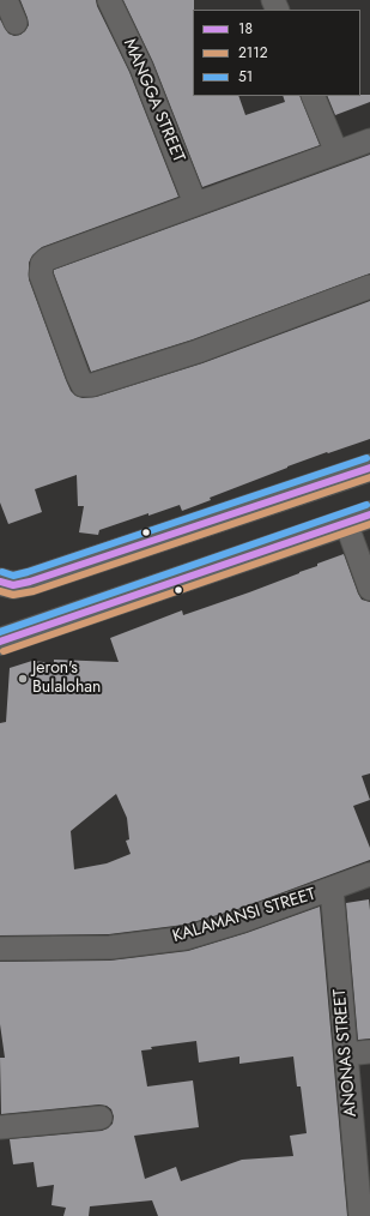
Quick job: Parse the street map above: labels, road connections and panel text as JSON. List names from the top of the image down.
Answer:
{
  "streets": {
    "street": ["MANGGA STREET", "KALAMANSI STREET", "ANONAS STREET"]
  },
  "crossings": [
    ["KALAMANSI STREET", "ANONAS STREET"]
  ],
  "places": ["Jeron's Bulalohan"],
  "lines": ["transit line 51", "transit line 18", "transit line 2112"],
  "legend": ["18", "2112", "51"]
}
